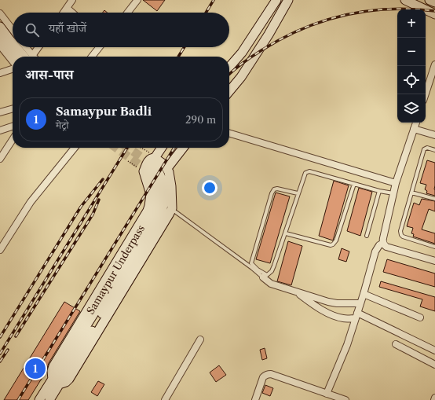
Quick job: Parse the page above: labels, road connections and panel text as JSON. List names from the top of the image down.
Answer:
{
  "streets": {
    "street": ["Samaypur Underpass"]
  },
  "page": {
    "map_buttons": ["+", "−"],
    "search": "यहाँ खोजें",
    "heading": "आस-पास",
    "list": [
      {
        "mark": "1",
        "name": "Samaypur Badli",
        "note": "मेट्रो",
        "value": "290 m"
      }
    ],
    "pins": "1"
  }
}
